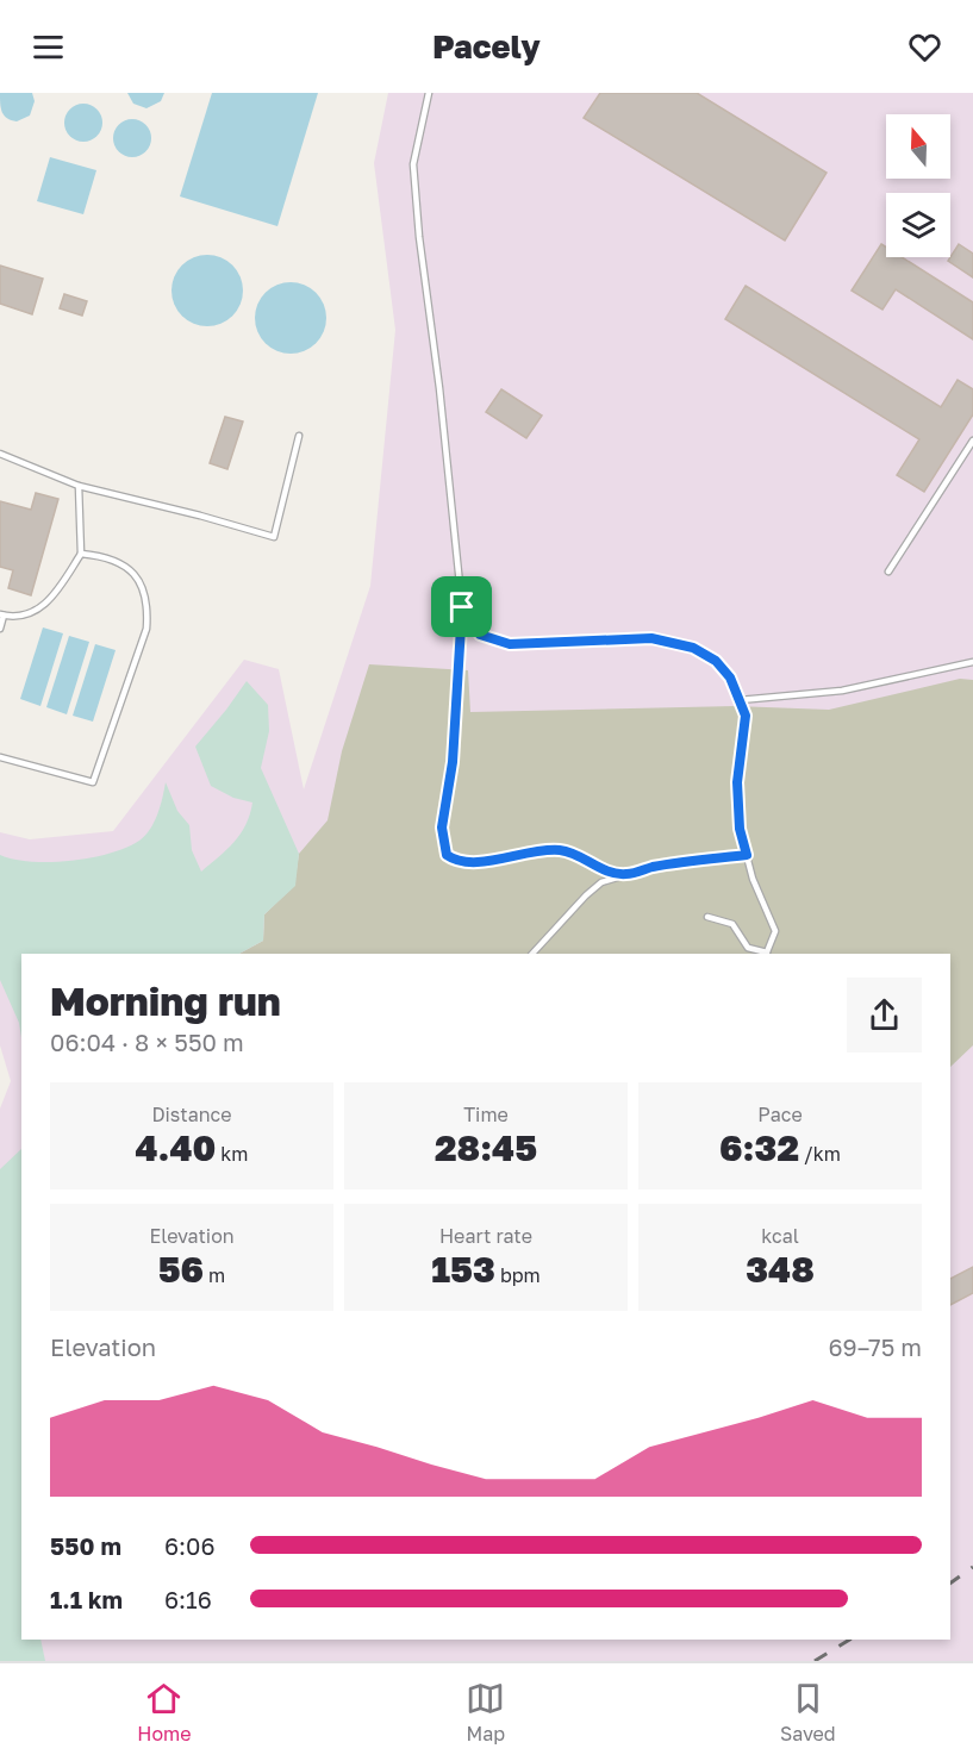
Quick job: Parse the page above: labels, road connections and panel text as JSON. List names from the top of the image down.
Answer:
{
  "north": "top",
  "page": {
    "header": "Pacely",
    "heading": ["Morning run", "06:04 · 8 × 550 m"],
    "stats": [
      ["Distance", "4.40 km"],
      ["Time", "28:45"],
      ["Pace", "6:32 /km"],
      ["Elevation", "56 m"],
      ["Heart rate", "153 bpm"],
      ["kcal", "348"]
    ],
    "chart": ["Elevation", "69–75 m"],
    "list": [
      {
        "name": "550 m",
        "note": "6:06"
      },
      {
        "name": "1.1 km",
        "note": "6:16"
      }
    ],
    "tabs": ["Home", "Map", "Saved"]
  }
}
